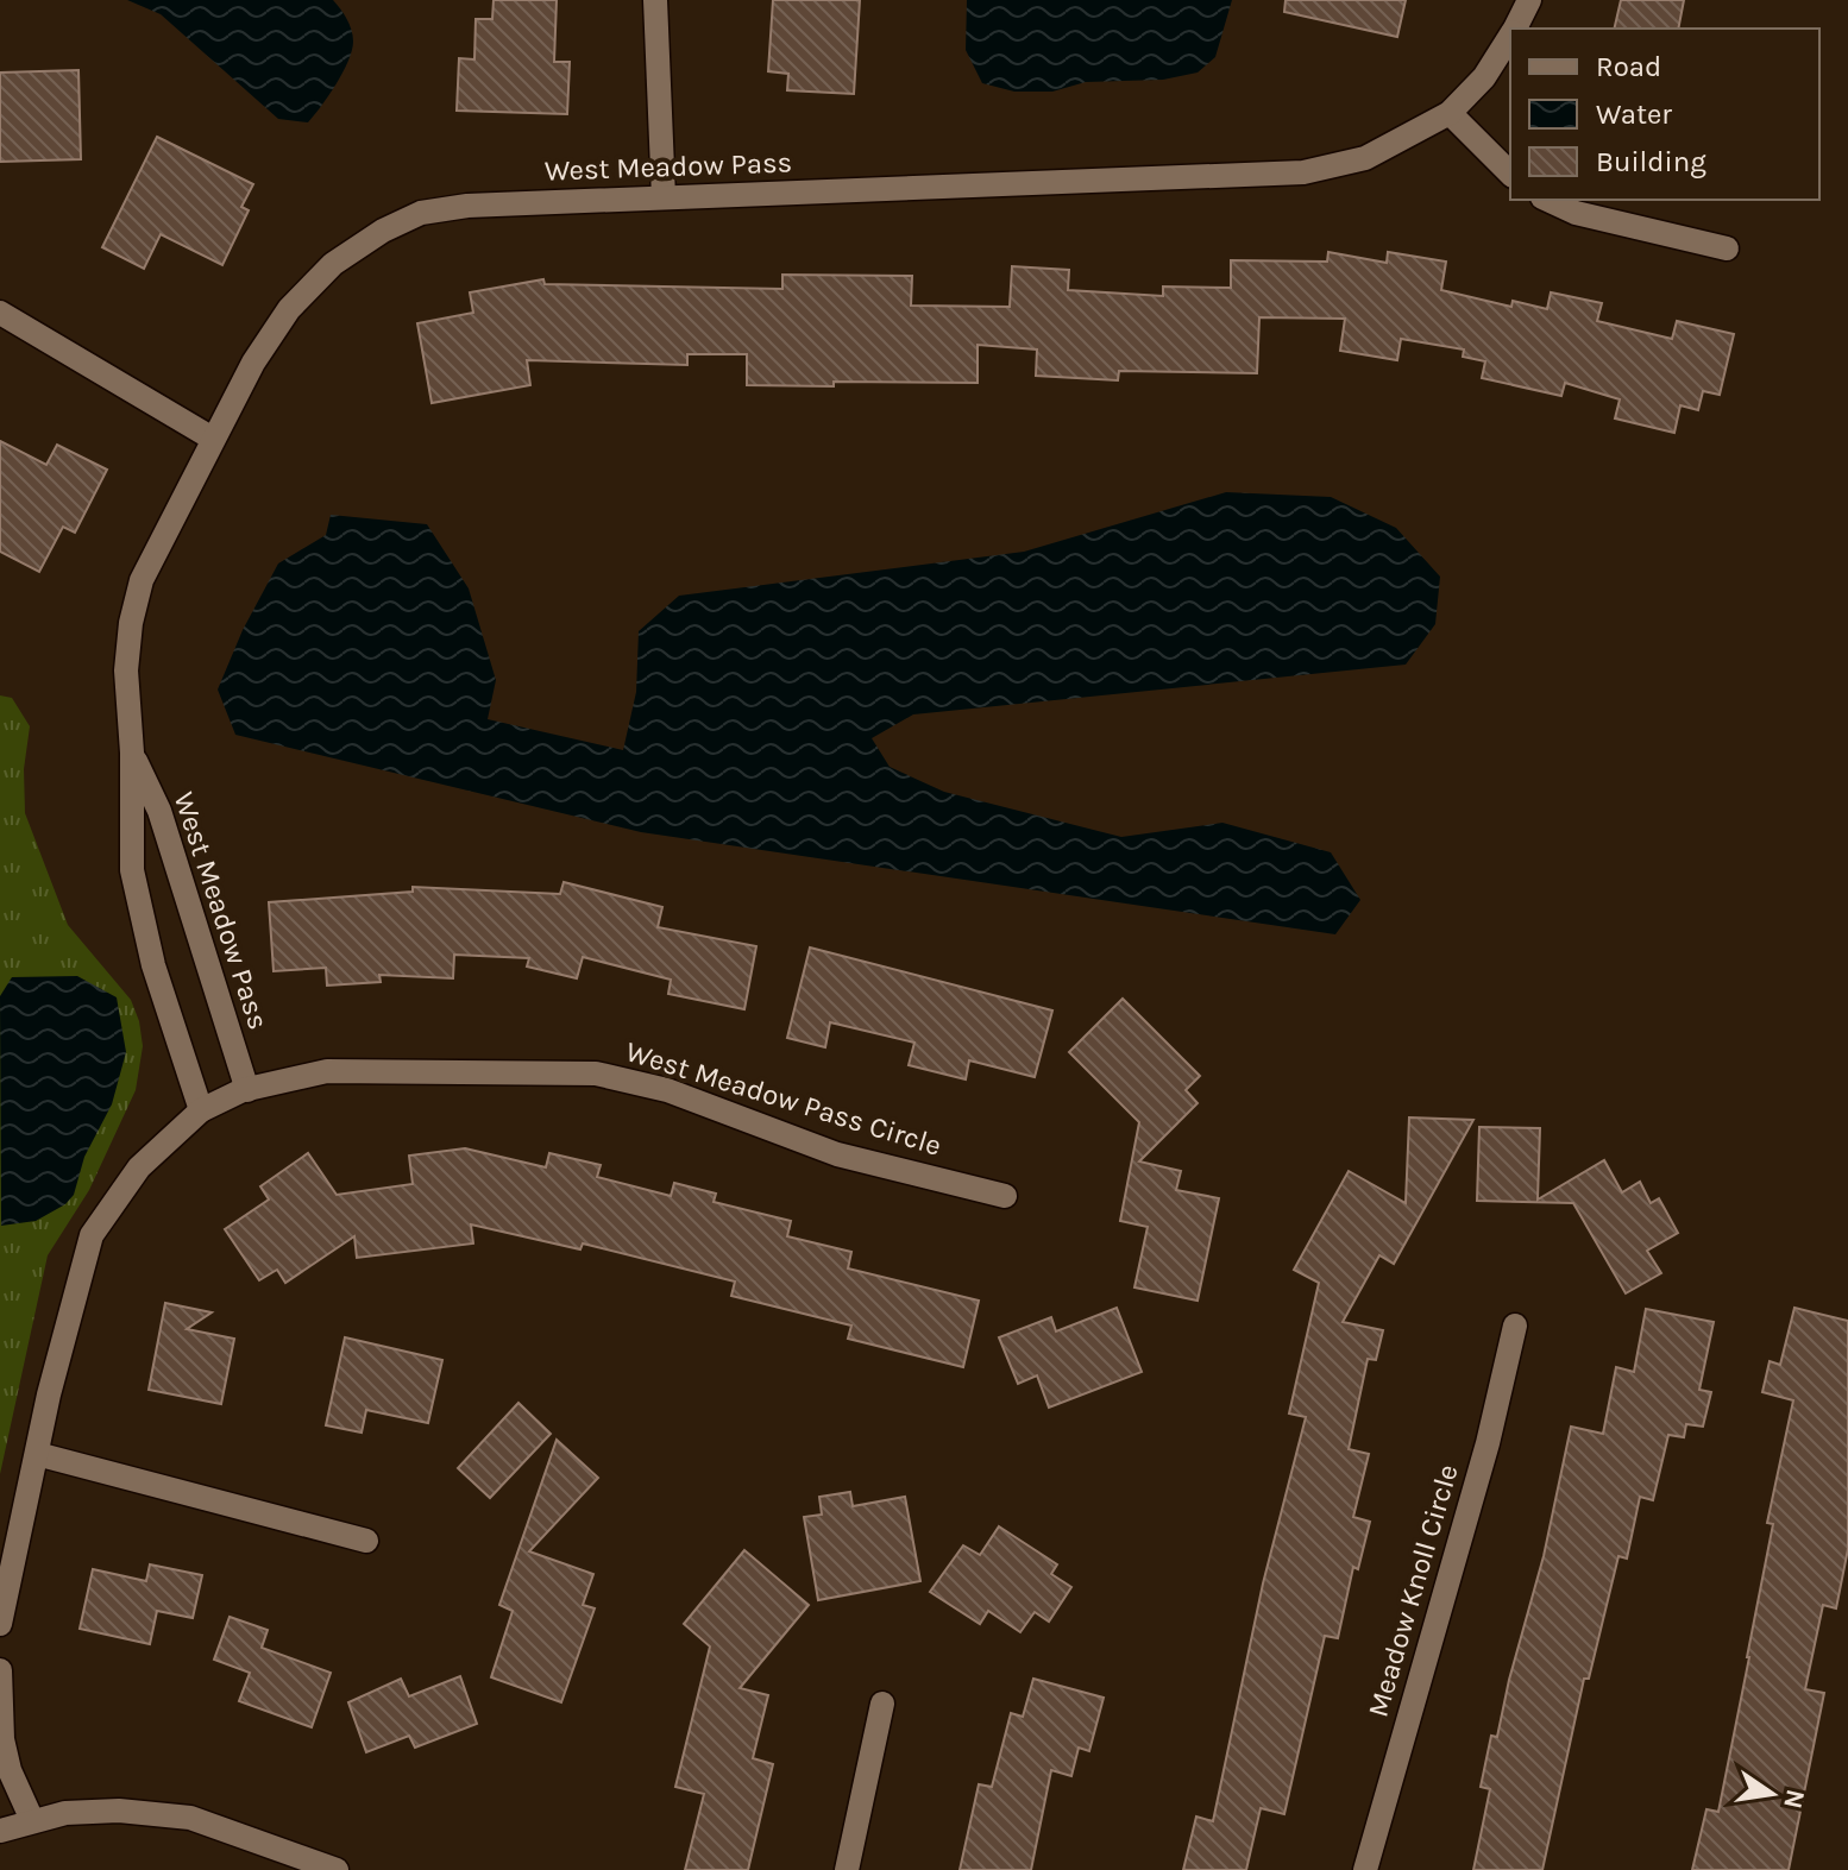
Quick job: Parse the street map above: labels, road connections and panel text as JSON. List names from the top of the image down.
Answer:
{
  "streets": {
    "street": ["West Meadow Pass", "West Meadow Pass Circle", "Meadow Knoll Circle"]
  },
  "crossings": [
    ["West Meadow Pass", "West Meadow Pass Circle"]
  ],
  "legend": ["Road", "Water", "Building"],
  "north": "right"
}
